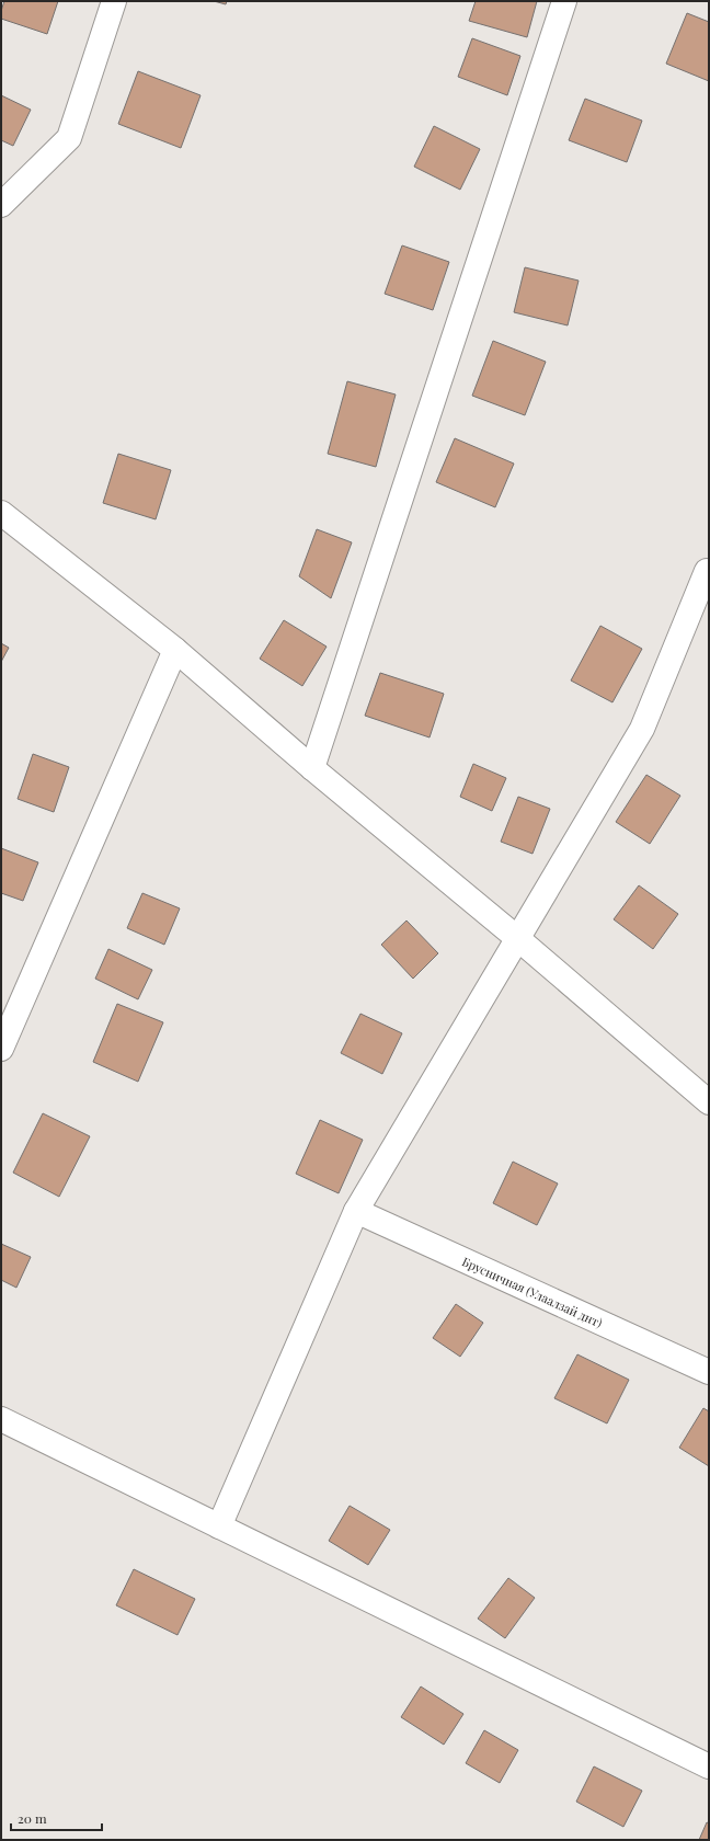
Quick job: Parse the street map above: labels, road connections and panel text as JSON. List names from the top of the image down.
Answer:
{
  "streets": {
    "street": ["Брусничная (Улаалзай днт)"]
  },
  "scale_bar": "20 m"
}
